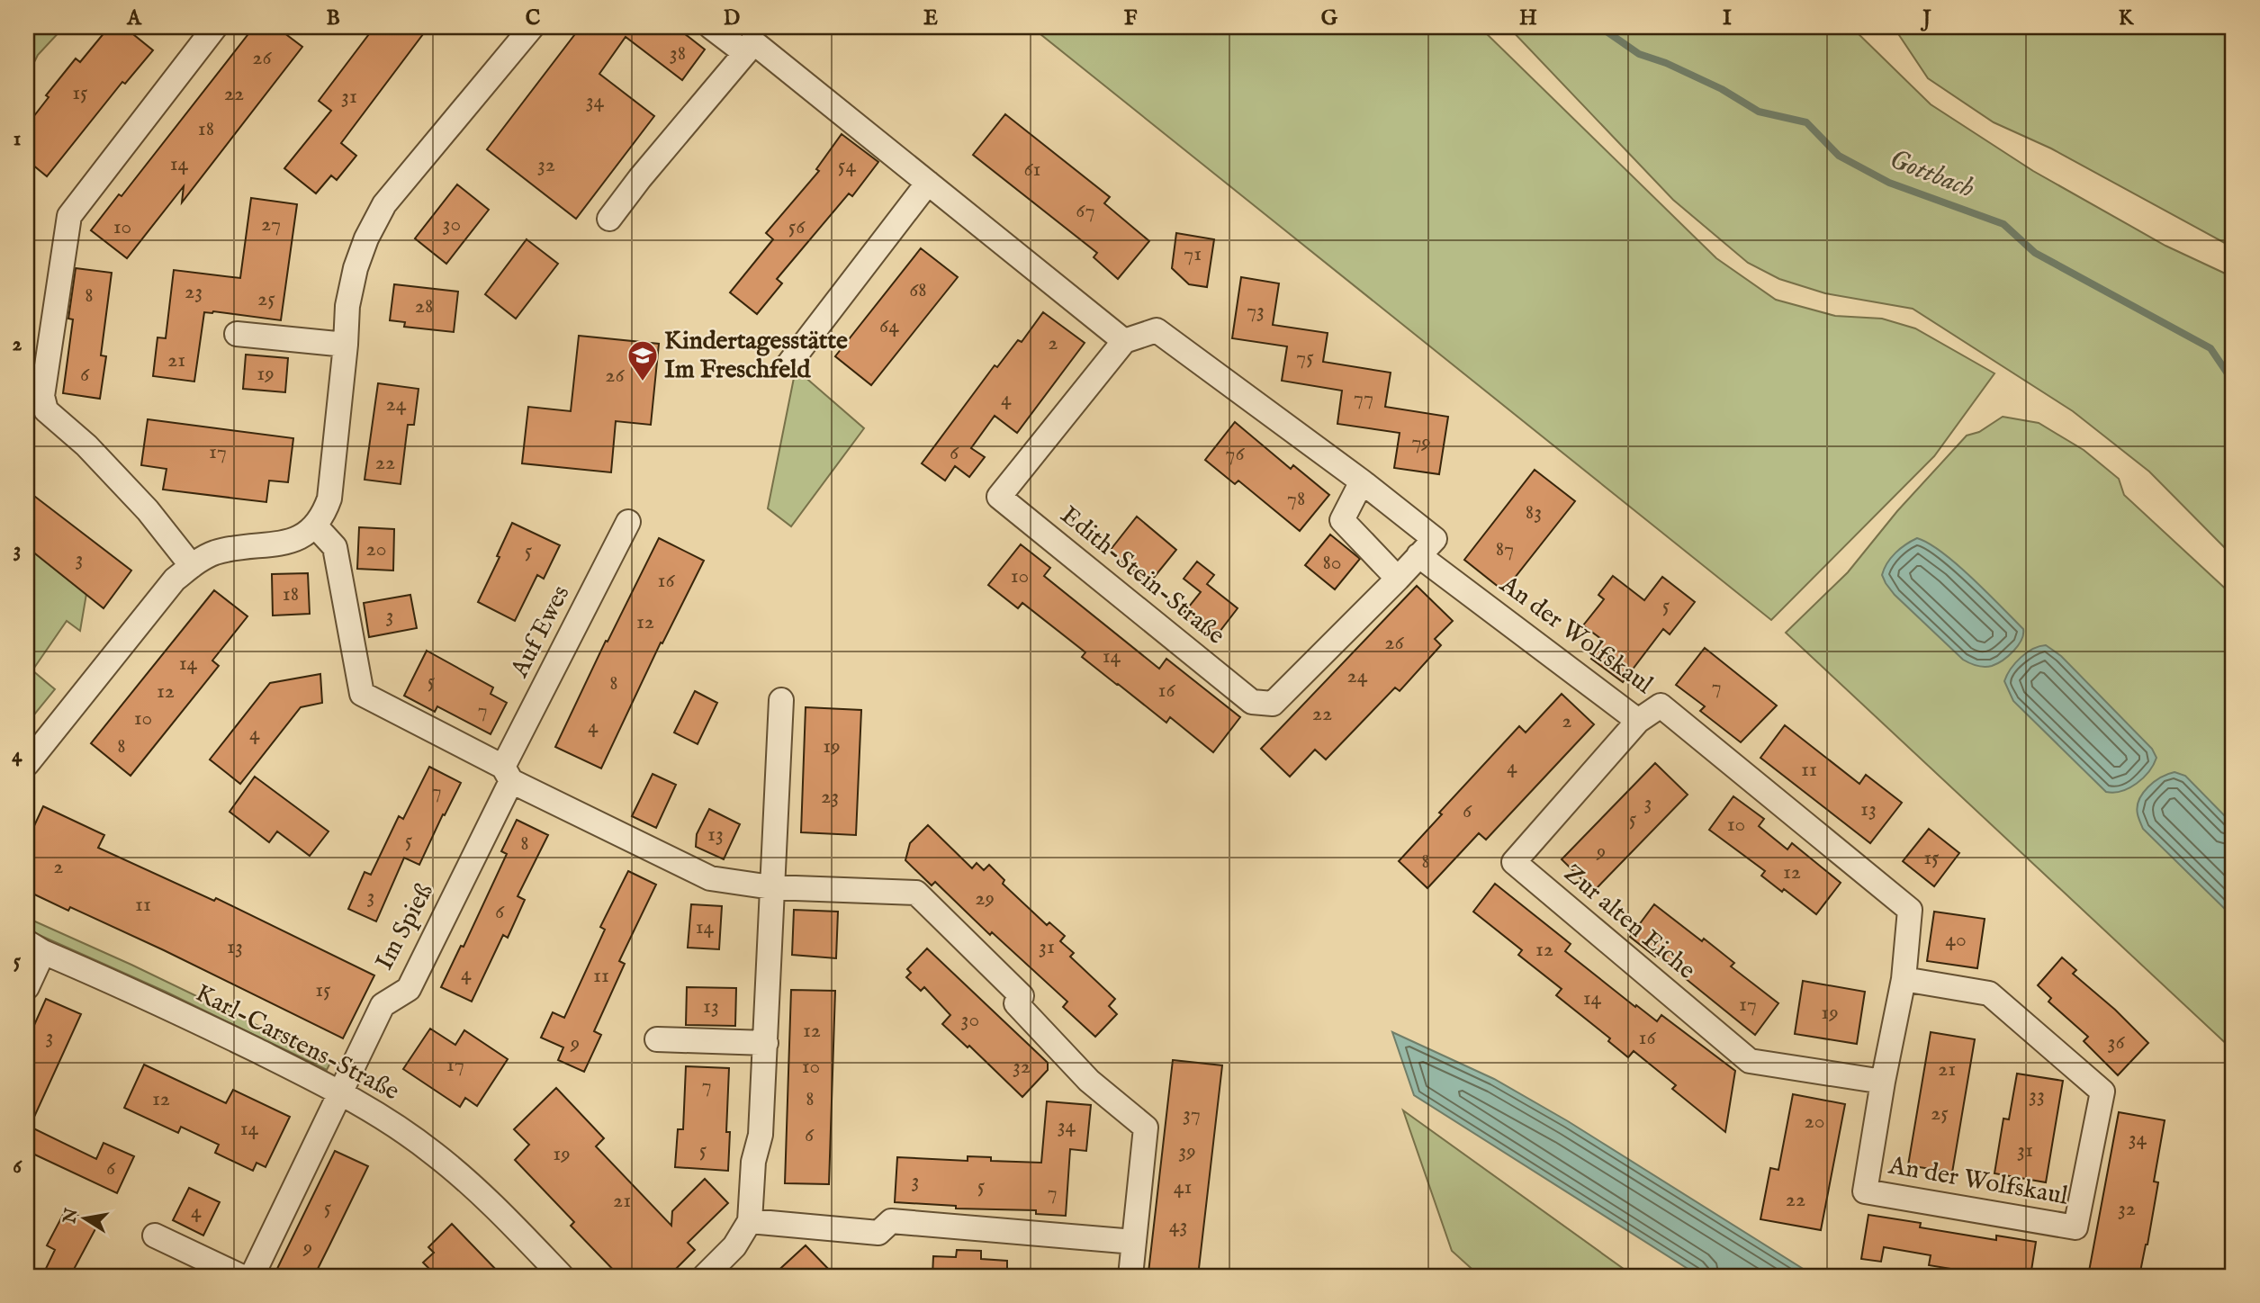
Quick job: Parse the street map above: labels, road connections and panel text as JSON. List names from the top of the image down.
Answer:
{
  "streets": {
    "street": [
      "Edith-Stein-Straße",
      "Auf Ewes",
      "An der Wolfskaul",
      "Zur alten Eiche",
      "Im Spieß",
      "Karl-Carstens-Straße"
    ]
  },
  "crossings": [
    ["Auf Ewes", "Im Spieß"],
    ["An der Wolfskaul", "Zur alten Eiche"],
    ["Im Spieß", "Karl-Carstens-Straße"]
  ],
  "water": ["Gottbach"],
  "places": {
    "school or university": ["Kindertagesstätte Im Freschfeld"]
  },
  "house_numbers": [
    "38",
    "26",
    "15",
    "22",
    "31",
    "34",
    "18",
    "14",
    "32",
    "54",
    "61",
    "67",
    "27",
    "30",
    "10",
    "56",
    "71",
    "68",
    "23",
    "8",
    "25",
    "28",
    "73",
    "64",
    "2",
    "75",
    "21",
    "19",
    "6",
    "26",
    "77",
    "4",
    "24",
    "79",
    "17",
    "6",
    "76",
    "22",
    "78",
    "83",
    "20",
    "87",
    "5",
    "3",
    "80",
    "10",
    "16",
    "18",
    "5",
    "3",
    "12",
    "26",
    "14",
    "14",
    "24",
    "5",
    "8",
    "7",
    "16",
    "12",
    "7",
    "22",
    "10",
    "2",
    "4",
    "4",
    "8",
    "19",
    "4",
    "11",
    "7",
    "23",
    "3",
    "13",
    "6",
    "5",
    "10",
    "13",
    "5",
    "8",
    "9",
    "15",
    "8",
    "2",
    "12",
    "3",
    "29",
    "11",
    "6",
    "14",
    "40",
    "13",
    "31",
    "12",
    "4",
    "11",
    "15",
    "14",
    "17",
    "13",
    "19",
    "30",
    "12",
    "3",
    "16",
    "36",
    "9",
    "17",
    "10",
    "32",
    "21",
    "7",
    "33",
    "12",
    "8",
    "25",
    "37",
    "20",
    "34",
    "14",
    "6",
    "34",
    "5",
    "31",
    "39",
    "19",
    "6",
    "3",
    "5",
    "41",
    "7",
    "22",
    "21",
    "5",
    "32",
    "4",
    "43",
    "9"
  ],
  "north": "left",
  "grid": {
    "columns": [
      "A",
      "B",
      "C",
      "D",
      "E",
      "F",
      "G",
      "H",
      "I",
      "J",
      "K"
    ],
    "rows": [
      "1",
      "2",
      "3",
      "4",
      "5",
      "6"
    ]
  }
}
